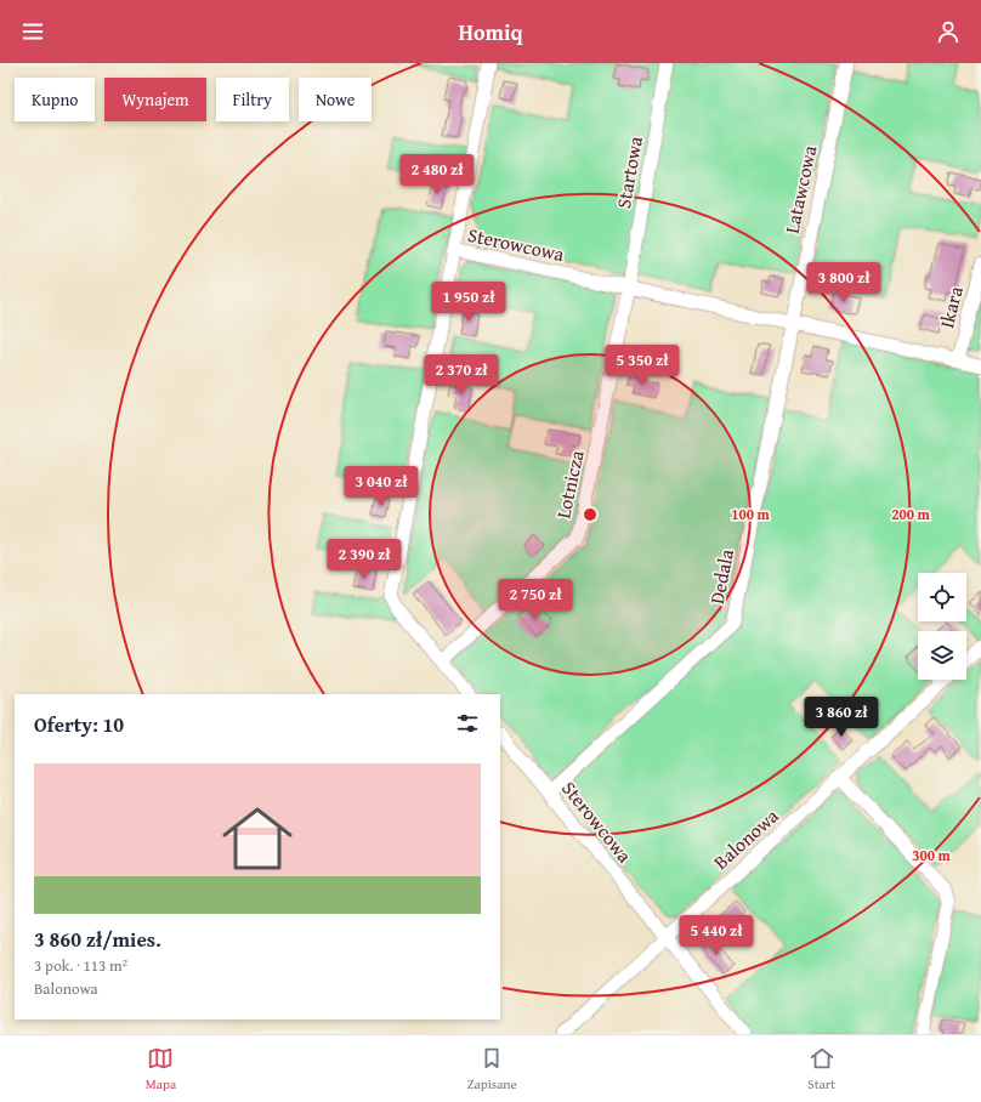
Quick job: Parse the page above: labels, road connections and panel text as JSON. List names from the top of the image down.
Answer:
{
  "streets": {
    "street": [
      "Startowa",
      "Latawcowa",
      "Sterowcowa",
      "Ikara",
      "Lotnicza",
      "Dedala",
      "Balonowa"
    ]
  },
  "crossings": [
    ["Startowa", "Sterowcowa"],
    ["Startowa", "Lotnicza"],
    ["Latawcowa", "Sterowcowa"],
    ["Latawcowa", "Dedala"],
    ["Sterowcowa", "Ikara"],
    ["Sterowcowa", "Lotnicza"],
    ["Sterowcowa", "Dedala"],
    ["Sterowcowa", "Balonowa"]
  ],
  "page": {
    "header": "Homiq",
    "chip": [
      "Kupno",
      "Wynajem",
      "Filtry",
      "Nowe"
    ],
    "price": [
      "2 480 zł",
      "3 800 zł",
      "1 950 zł",
      "5 350 zł",
      "2 370 zł",
      "3 040 zł",
      "2 390 zł",
      "2 750 zł",
      "3 860 zł",
      "5 440 zł"
    ],
    "heading": "Oferty: 10",
    "list": [
      {
        "name": "3 860 zł/mies.",
        "note": "3 pok. · 113 m² · Balonowa"
      }
    ],
    "tabs": ["Mapa", "Zapisane", "Start"]
  },
  "rings": ["100 m", "200 m", "300 m"]
}
